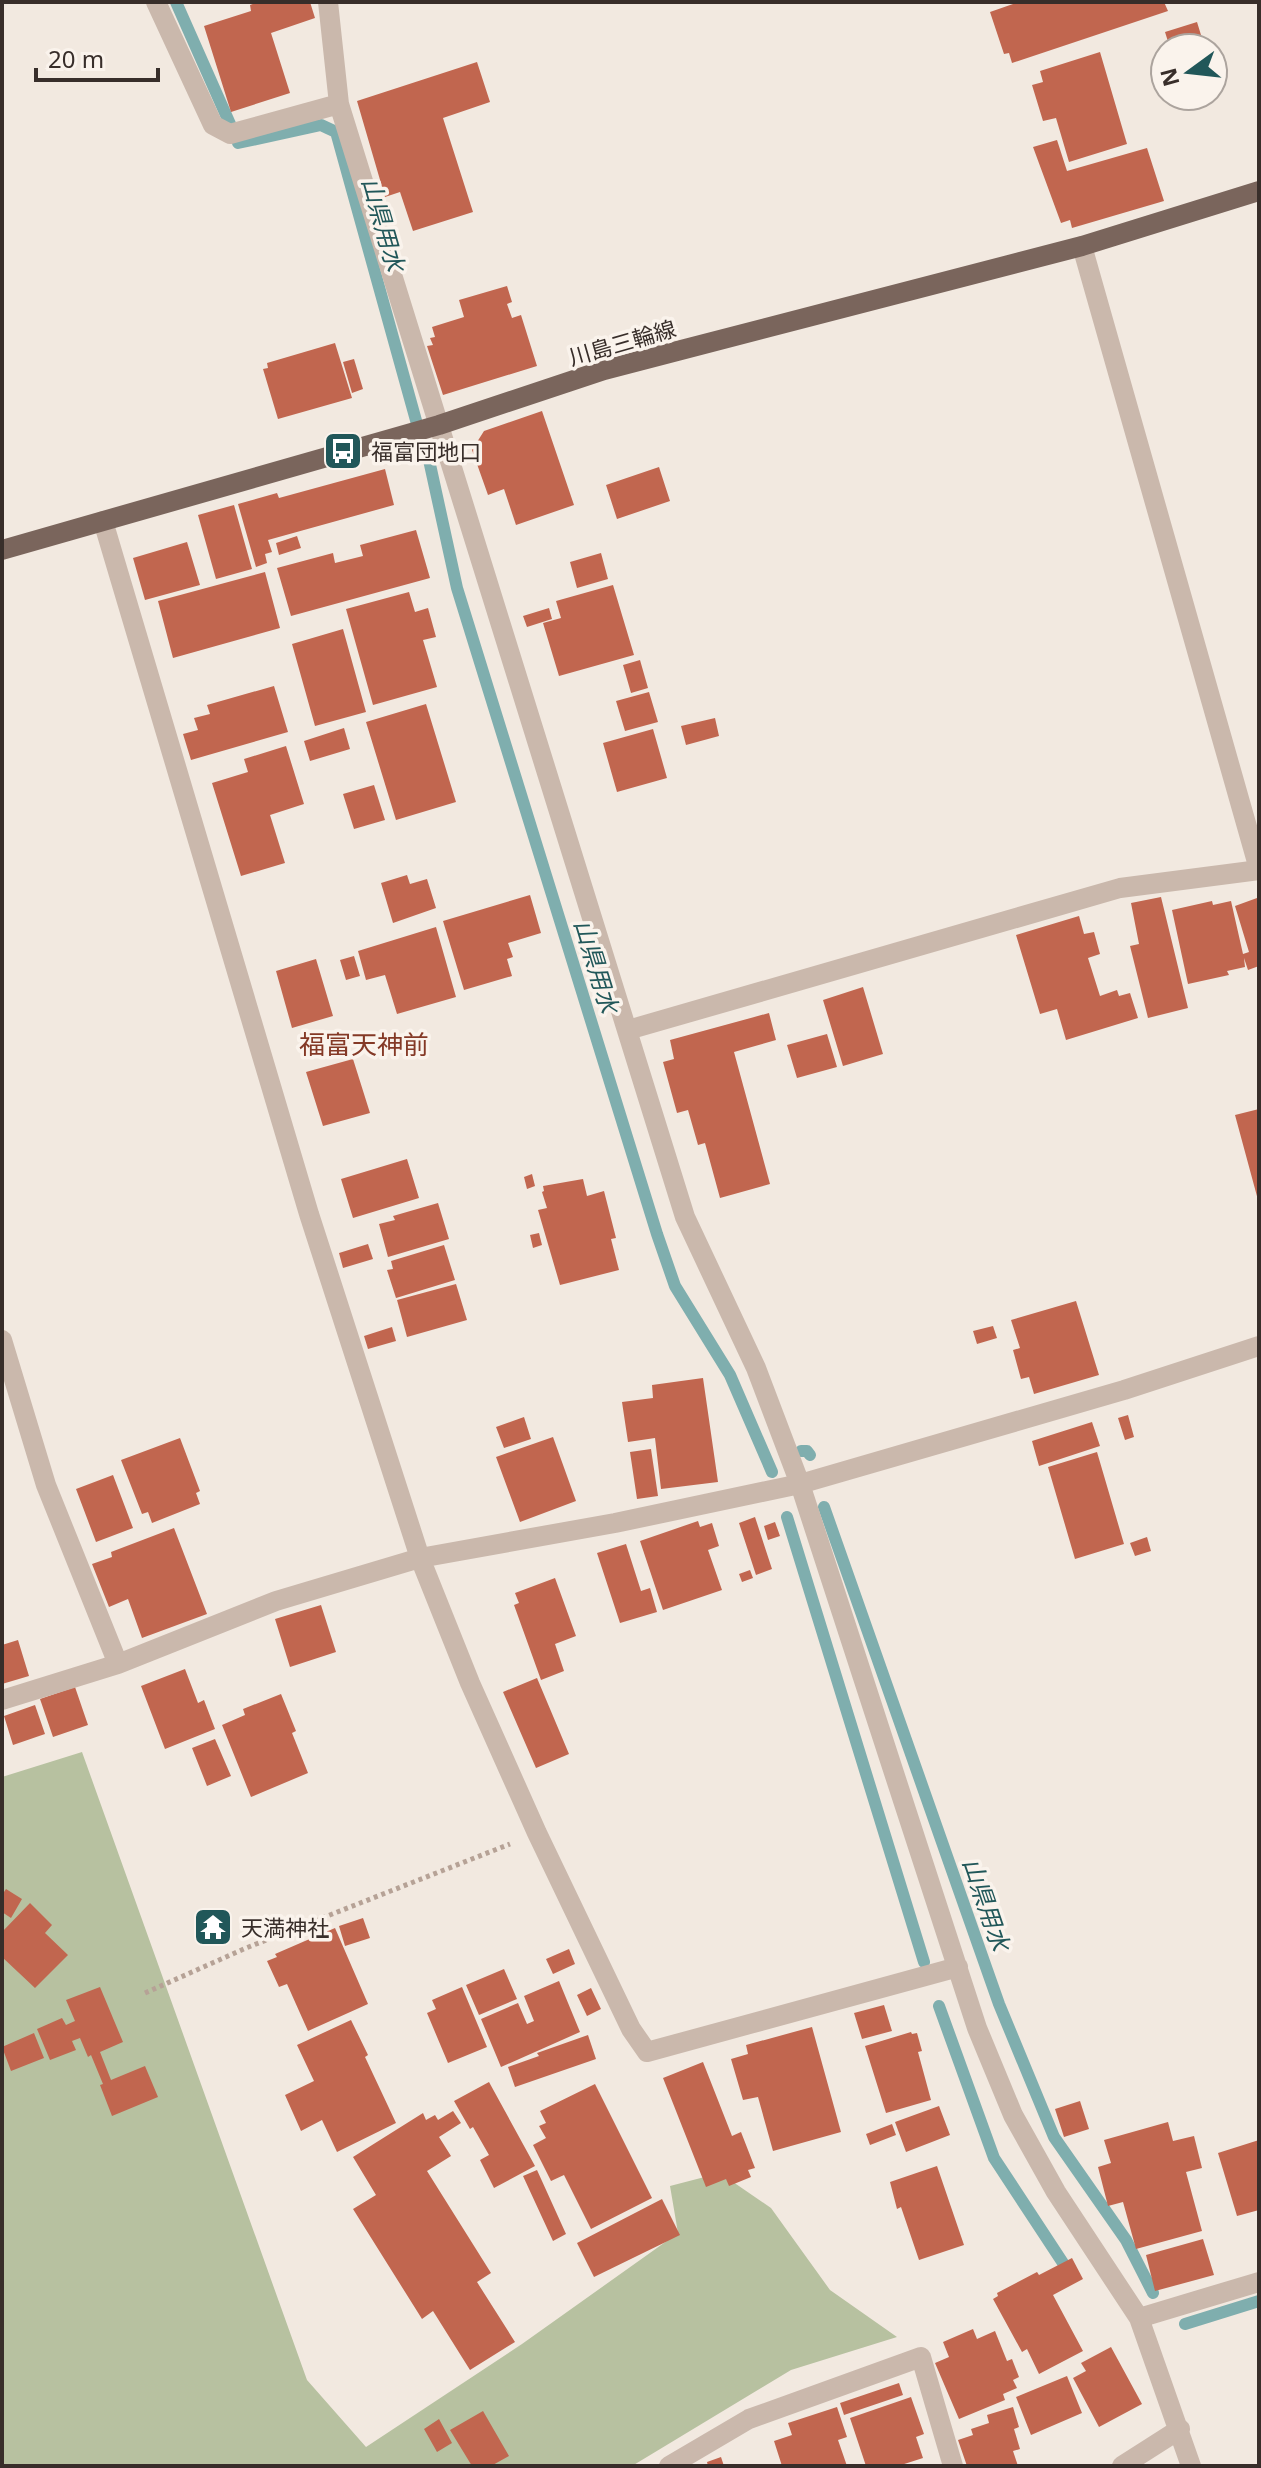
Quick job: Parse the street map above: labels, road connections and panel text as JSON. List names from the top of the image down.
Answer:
{
  "streets": {
    "main road": ["川島三輪線"]
  },
  "districts": ["福富天神前"],
  "water": ["山県用水"],
  "places": {
    "bus stop": ["福富団地口"],
    "temple": ["天満神社"]
  },
  "scale_bar": "20 m",
  "north": "left"
}
